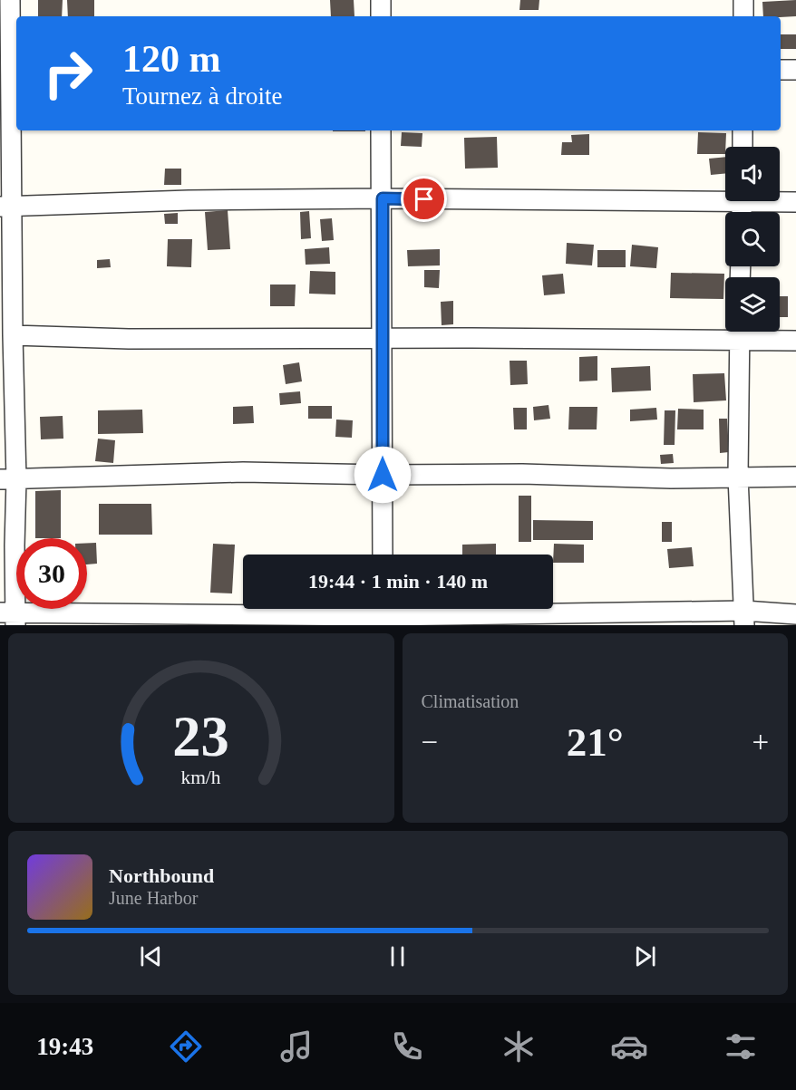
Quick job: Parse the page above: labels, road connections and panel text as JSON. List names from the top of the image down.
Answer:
{
  "page": {
    "turn": ["120 m", "Tournez à droite"],
    "limit": "30",
    "trip": "19:44 · 1 min · 140 m",
    "tile": "Climatisation",
    "heat": ["−", "21°", "+"],
    "song": ["Northbound", "June Harbor"],
    "tabs": "19:43",
    "gauge": ["23", "km/h"]
  }
}
